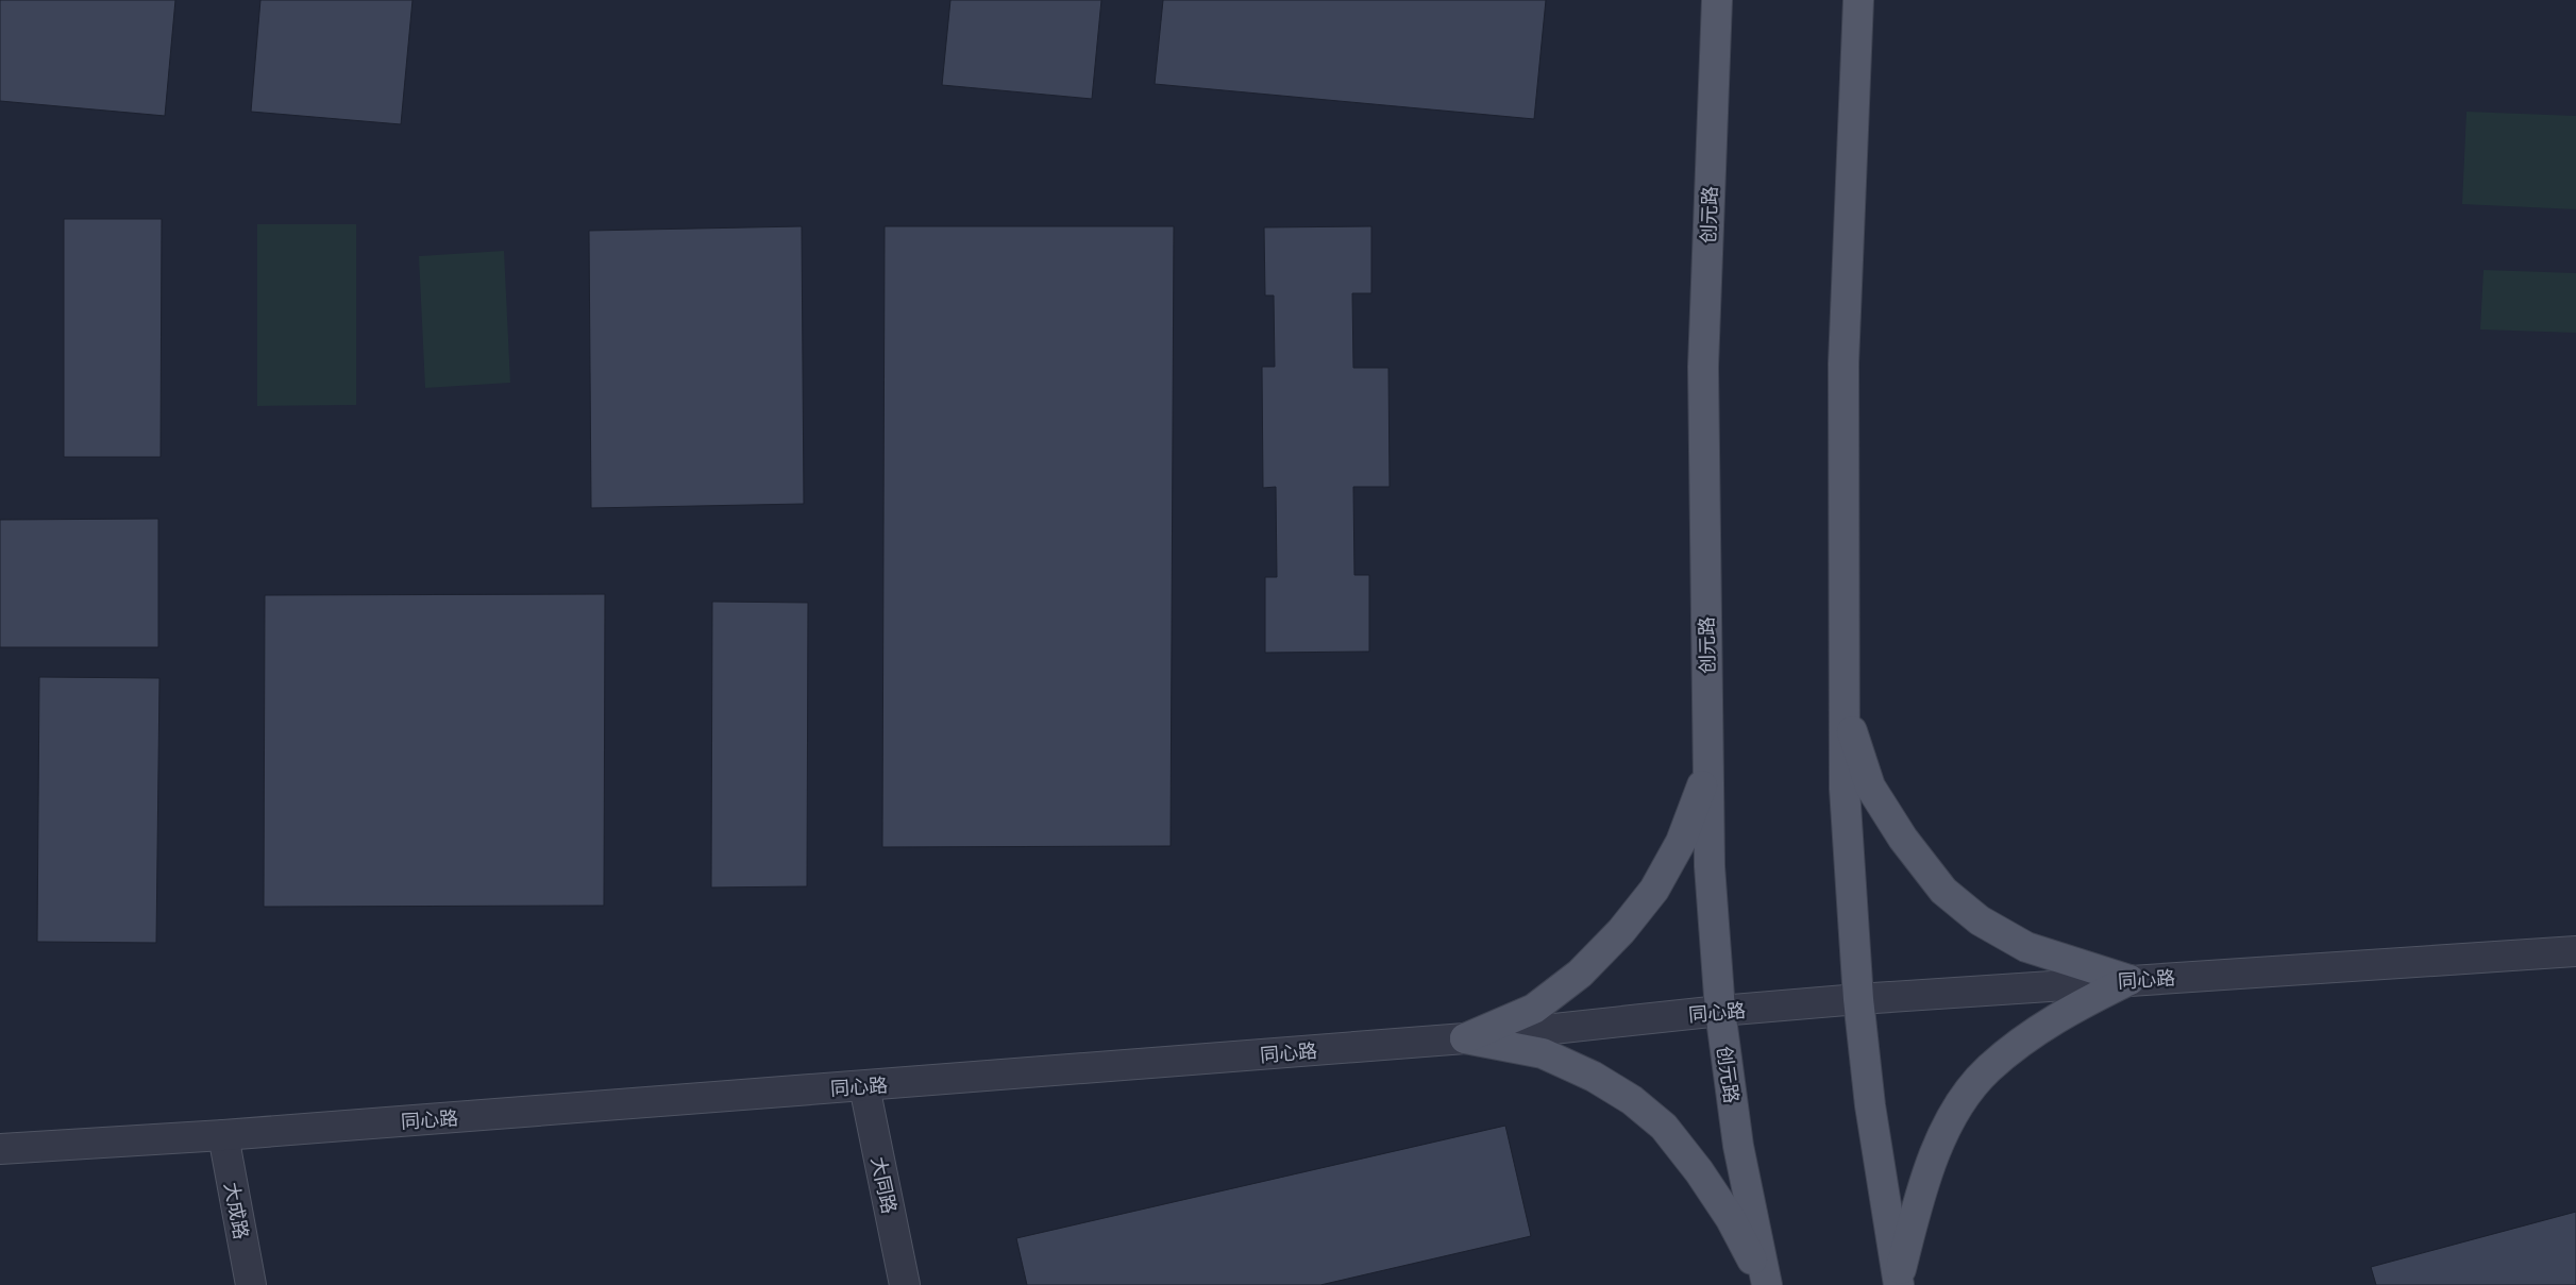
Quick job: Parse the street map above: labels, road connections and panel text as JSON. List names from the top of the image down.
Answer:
{
  "streets": {
    "main road": ["创元路"],
    "street": ["同心路", "大同路", "大成路"]
  },
  "crossings": [
    ["创元路", "同心路"],
    ["同心路", "大同路"],
    ["同心路", "大成路"]
  ]
}
